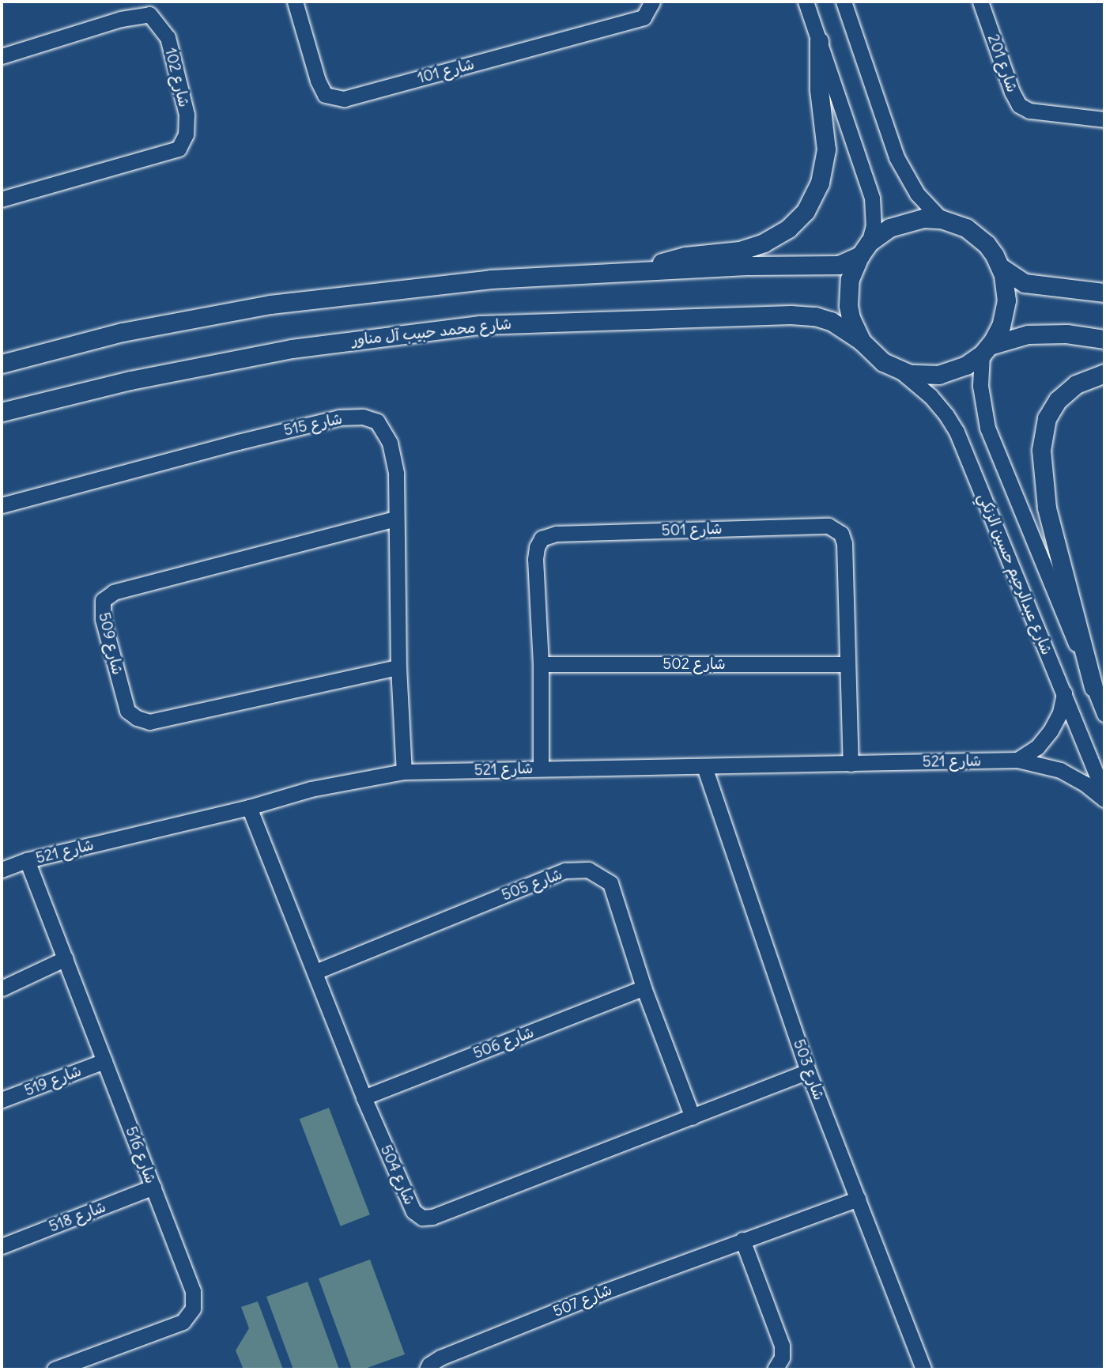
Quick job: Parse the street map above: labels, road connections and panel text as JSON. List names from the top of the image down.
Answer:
{
  "streets": {
    "main road": ["شارع محمد حبيب آل مناور"],
    "street": [
      "شارع 201",
      "شارع 101",
      "شارع 102",
      "شارع 515",
      "شارع 501",
      "شارع عبدالرحيم حسين الزنكي",
      "شارع 509",
      "شارع 502",
      "شارع 521",
      "شارع 505",
      "شارع 506",
      "شارع 503",
      "شارع 519",
      "شارع 516",
      "شارع 504",
      "شارع 518",
      "شارع 507"
    ]
  },
  "crossings": [
    ["شارع محمد حبيب آل مناور", "شارع عبدالرحيم حسين الزنكي"],
    ["شارع 515", "شارع 509"],
    ["شارع 515", "شارع 521"],
    ["شارع 501", "شارع 502"],
    ["شارع 501", "شارع 521"],
    ["شارع 521", "شارع 503"],
    ["شارع 521", "شارع 516"],
    ["شارع 521", "شارع 504"],
    ["شارع 505", "شارع 506"],
    ["شارع 505", "شارع 504"],
    ["شارع 506", "شارع 504"],
    ["شارع 503", "شارع 504"],
    ["شارع 503", "شارع 507"],
    ["شارع 519", "شارع 516"],
    ["شارع 516", "شارع 518"]
  ]
}
